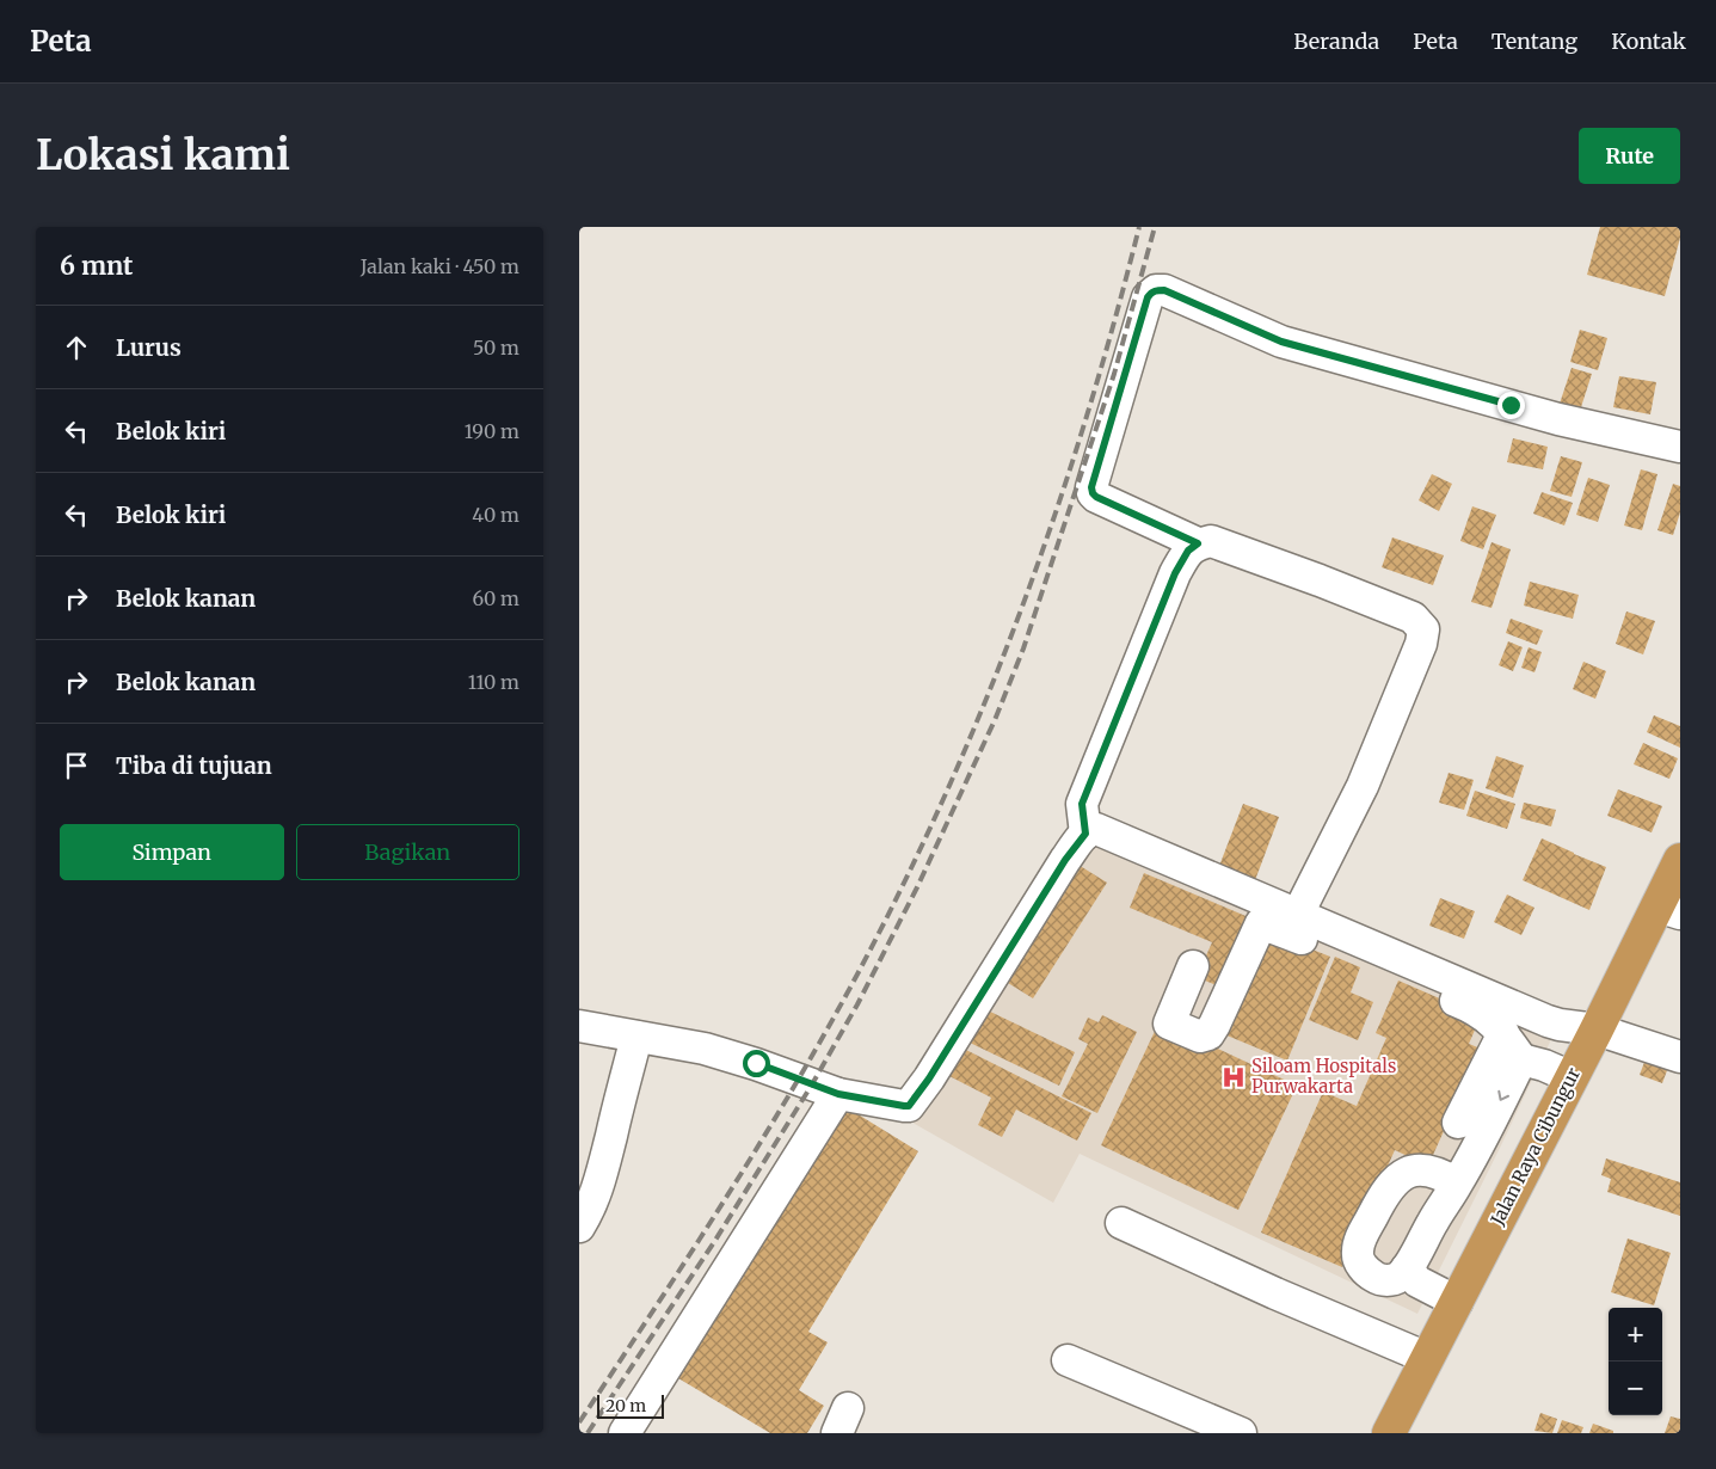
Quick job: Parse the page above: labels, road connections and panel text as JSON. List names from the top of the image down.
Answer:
{
  "streets": {
    "highway": ["Jalan Raya Cibungur"]
  },
  "places": {
    "hospital": ["Siloam Hospitals Purwakarta"]
  },
  "scale_bar": "20 m",
  "page": {
    "header": "Peta",
    "nav": [
      "Beranda",
      "Peta",
      "Tentang",
      "Kontak"
    ],
    "buttons": [
      "Rute",
      ["Simpan", "Bagikan"]
    ],
    "title": "Lokasi kami",
    "heading": ["6 mnt", "Jalan kaki · 450 m"],
    "list": [
      ["Lurus", "50 m"],
      ["Belok kiri", "190 m"],
      ["Belok kiri", "40 m"],
      ["Belok kanan", "60 m"],
      ["Belok kanan", "110 m"],
      "Tiba di tujuan"
    ],
    "map_buttons": ["+", "−"],
    "scale": "20 m"
  }
}
